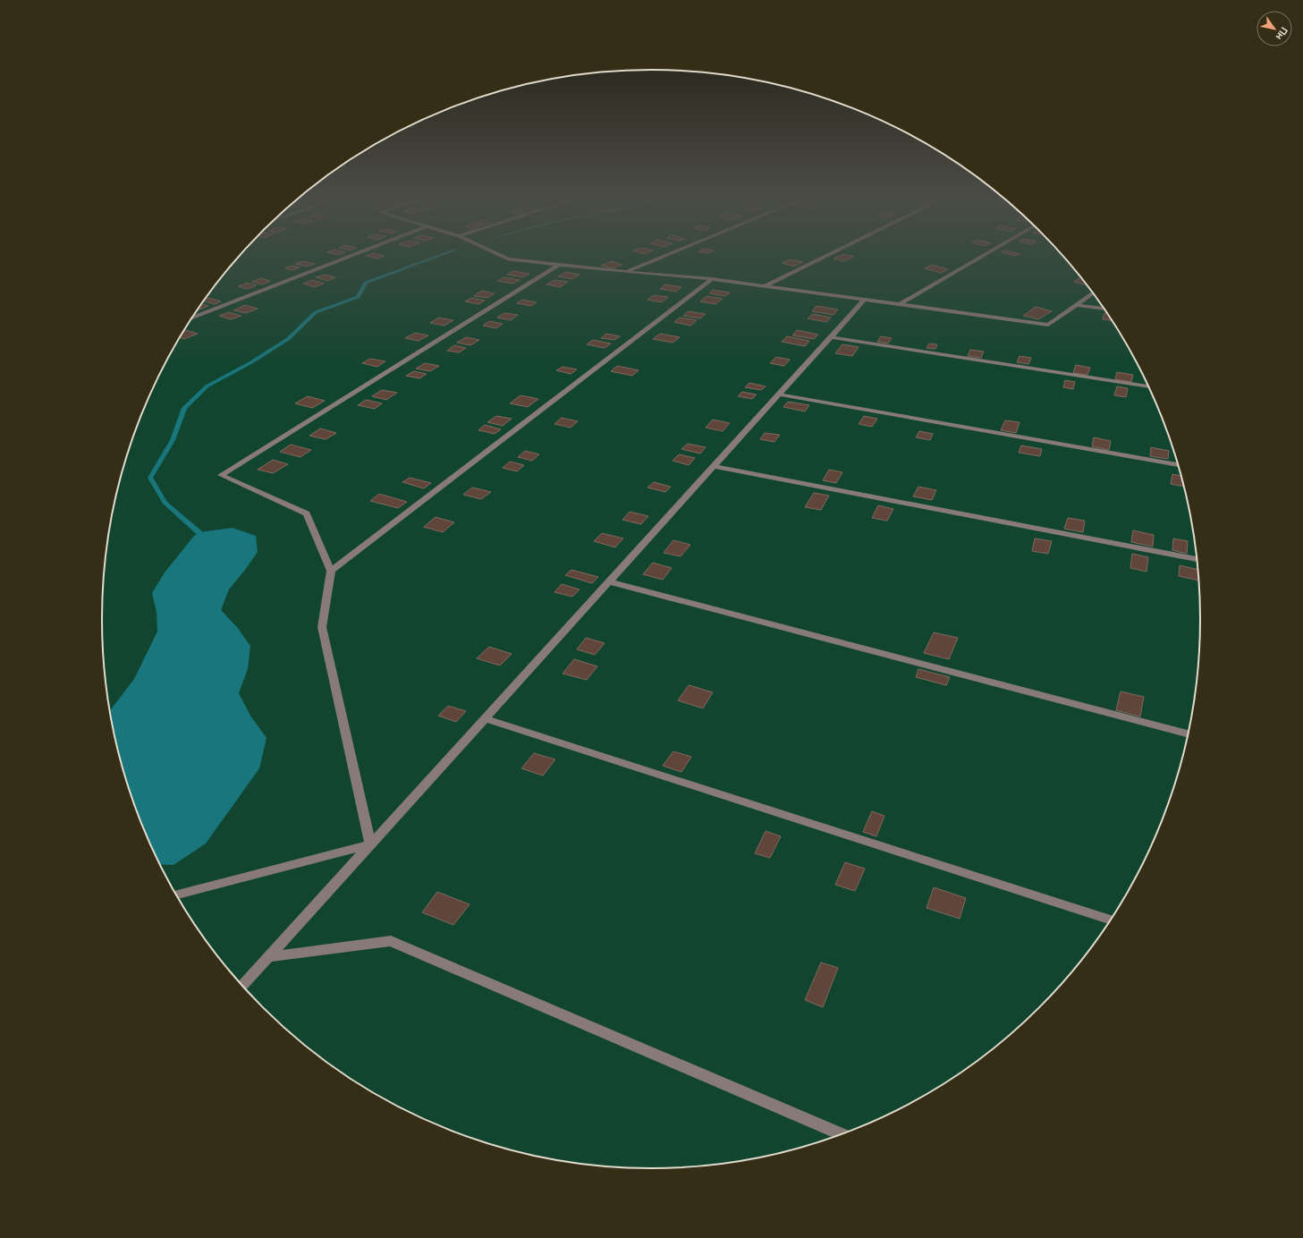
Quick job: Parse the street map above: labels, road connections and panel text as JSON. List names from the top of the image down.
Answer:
{
  "north": "bottom right"
}
